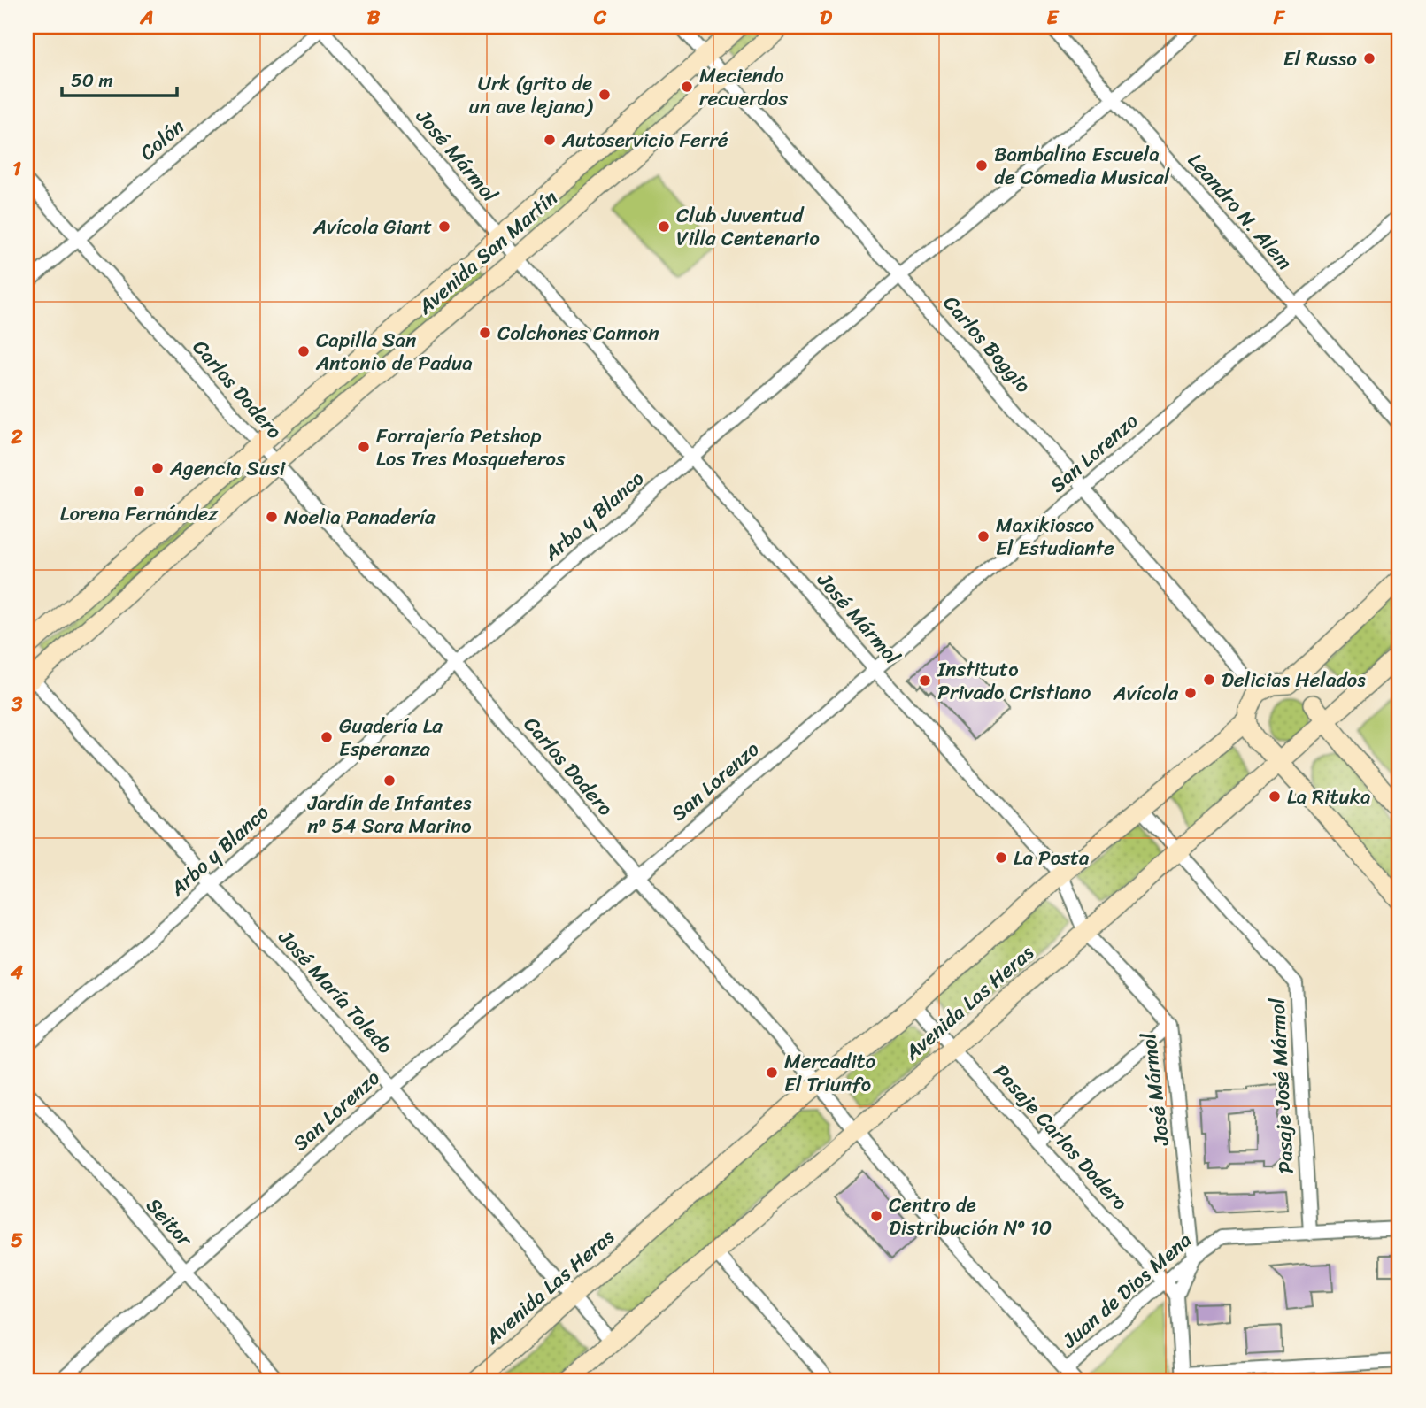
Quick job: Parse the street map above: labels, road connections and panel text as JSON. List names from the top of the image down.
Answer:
{
  "streets": {
    "main road": ["Avenida San Martín", "Avenida Las Heras"],
    "street": [
      "Colón",
      "José Mármol",
      "Leandro N. Alem",
      "Carlos Boggio",
      "Carlos Dodero",
      "San Lorenzo",
      "Arbo y Blanco",
      "José María Toledo",
      "Pasaje José Mármol",
      "Pasaje Carlos Dodero",
      "Seitor",
      "Juan de Dios Mena"
    ]
  },
  "crossings": [
    ["Colón", "José Mármol"],
    ["Colón", "Carlos Dodero"],
    ["José Mármol", "Avenida San Martín"],
    ["José Mármol", "San Lorenzo"],
    ["José Mármol", "Arbo y Blanco"],
    ["José Mármol", "Avenida Las Heras"],
    ["José Mármol", "Pasaje Carlos Dodero"],
    ["José Mármol", "Juan de Dios Mena"],
    ["Leandro N. Alem", "San Lorenzo"],
    ["Leandro N. Alem", "Arbo y Blanco"],
    ["Avenida San Martín", "Carlos Boggio"],
    ["Avenida San Martín", "Carlos Dodero"],
    ["Avenida San Martín", "José María Toledo"],
    ["Carlos Boggio", "San Lorenzo"],
    ["Carlos Boggio", "Arbo y Blanco"],
    ["Carlos Boggio", "Avenida Las Heras"],
    ["Carlos Dodero", "San Lorenzo"],
    ["Carlos Dodero", "Arbo y Blanco"],
    ["Carlos Dodero", "Avenida Las Heras"],
    ["Carlos Dodero", "Juan de Dios Mena"],
    ["San Lorenzo", "José María Toledo"],
    ["San Lorenzo", "Seitor"],
    ["Arbo y Blanco", "José María Toledo"],
    ["José María Toledo", "Avenida Las Heras"],
    ["Avenida Las Heras", "Pasaje José Mármol"],
    ["Avenida Las Heras", "Pasaje Carlos Dodero"],
    ["Pasaje José Mármol", "Juan de Dios Mena"],
    ["Pasaje Carlos Dodero", "Juan de Dios Mena"]
  ],
  "places": [
    "El Russo",
    "Meciendo recuerdos",
    "Urk (grito de un ave lejana)",
    "Autoservicio Ferré",
    "Bambalina Escuela de Comedia Musical",
    "Avícola Giant",
    "Club Juventud Villa Centenario",
    "Colchones Cannon",
    "Capilla San Antonio de Padua",
    "Forrajería Petshop Los Tres Mosqueteros",
    "Agencia Susi",
    "Lorena Fernández",
    "Noelia Panadería",
    "Maxikiosco El Estudiante",
    "Delicias Helados",
    "Instituto Privado Cristiano",
    "Avícola",
    "Guadería La Esperanza",
    "Jardín de Infantes nº 54 Sara Marino",
    "La Rituka",
    "La Posta",
    "Mercadito El Triunfo",
    "Centro de Distribución Nº 10"
  ],
  "scale_bar": "50 m",
  "grid": {
    "columns": [
      "A",
      "B",
      "C",
      "D",
      "E",
      "F"
    ],
    "rows": [
      "1",
      "2",
      "3",
      "4",
      "5"
    ]
  }
}
